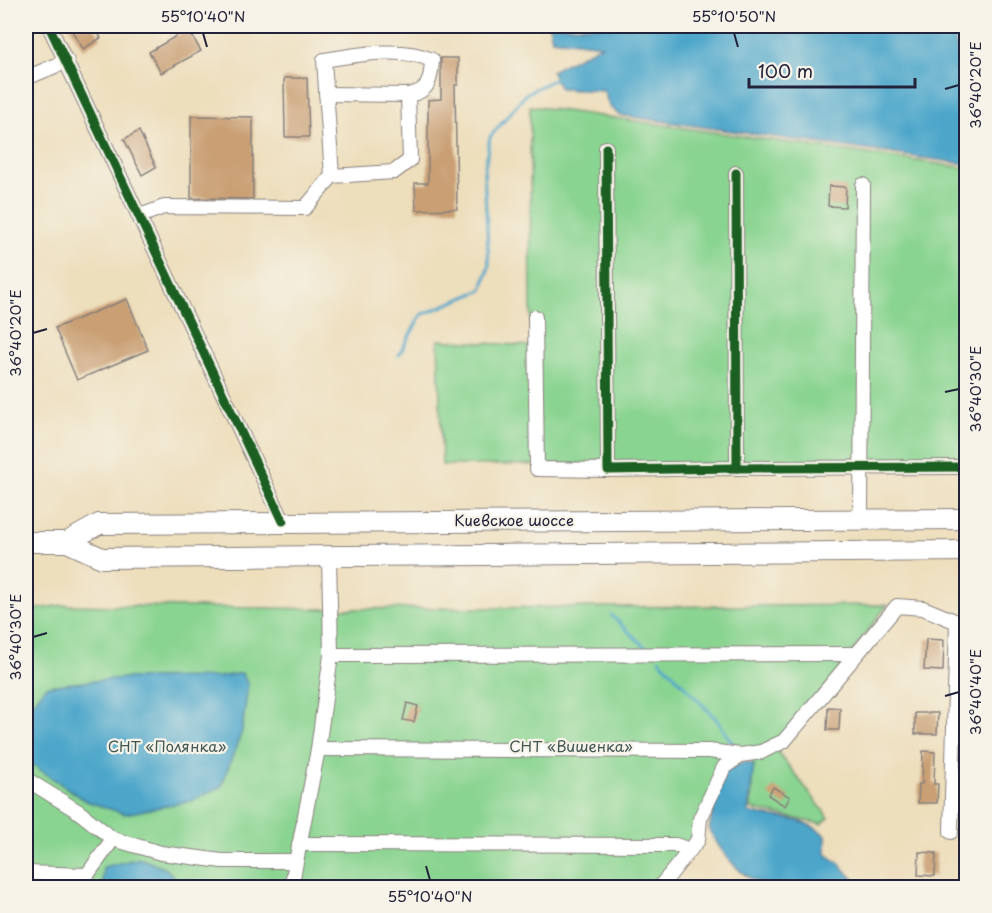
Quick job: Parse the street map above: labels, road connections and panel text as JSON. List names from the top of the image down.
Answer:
{
  "streets": {
    "highway": ["Киевское шоссе"]
  },
  "parks": ["СНТ «Полянка»", "СНТ «Вишенка»"],
  "scale_bar": "100 m",
  "coordinates": [
    "55°10'40\"N",
    "55°10'50\"N",
    "36°40'20\"E",
    "36°40'30\"E",
    "36°40'40\"E"
  ]
}
